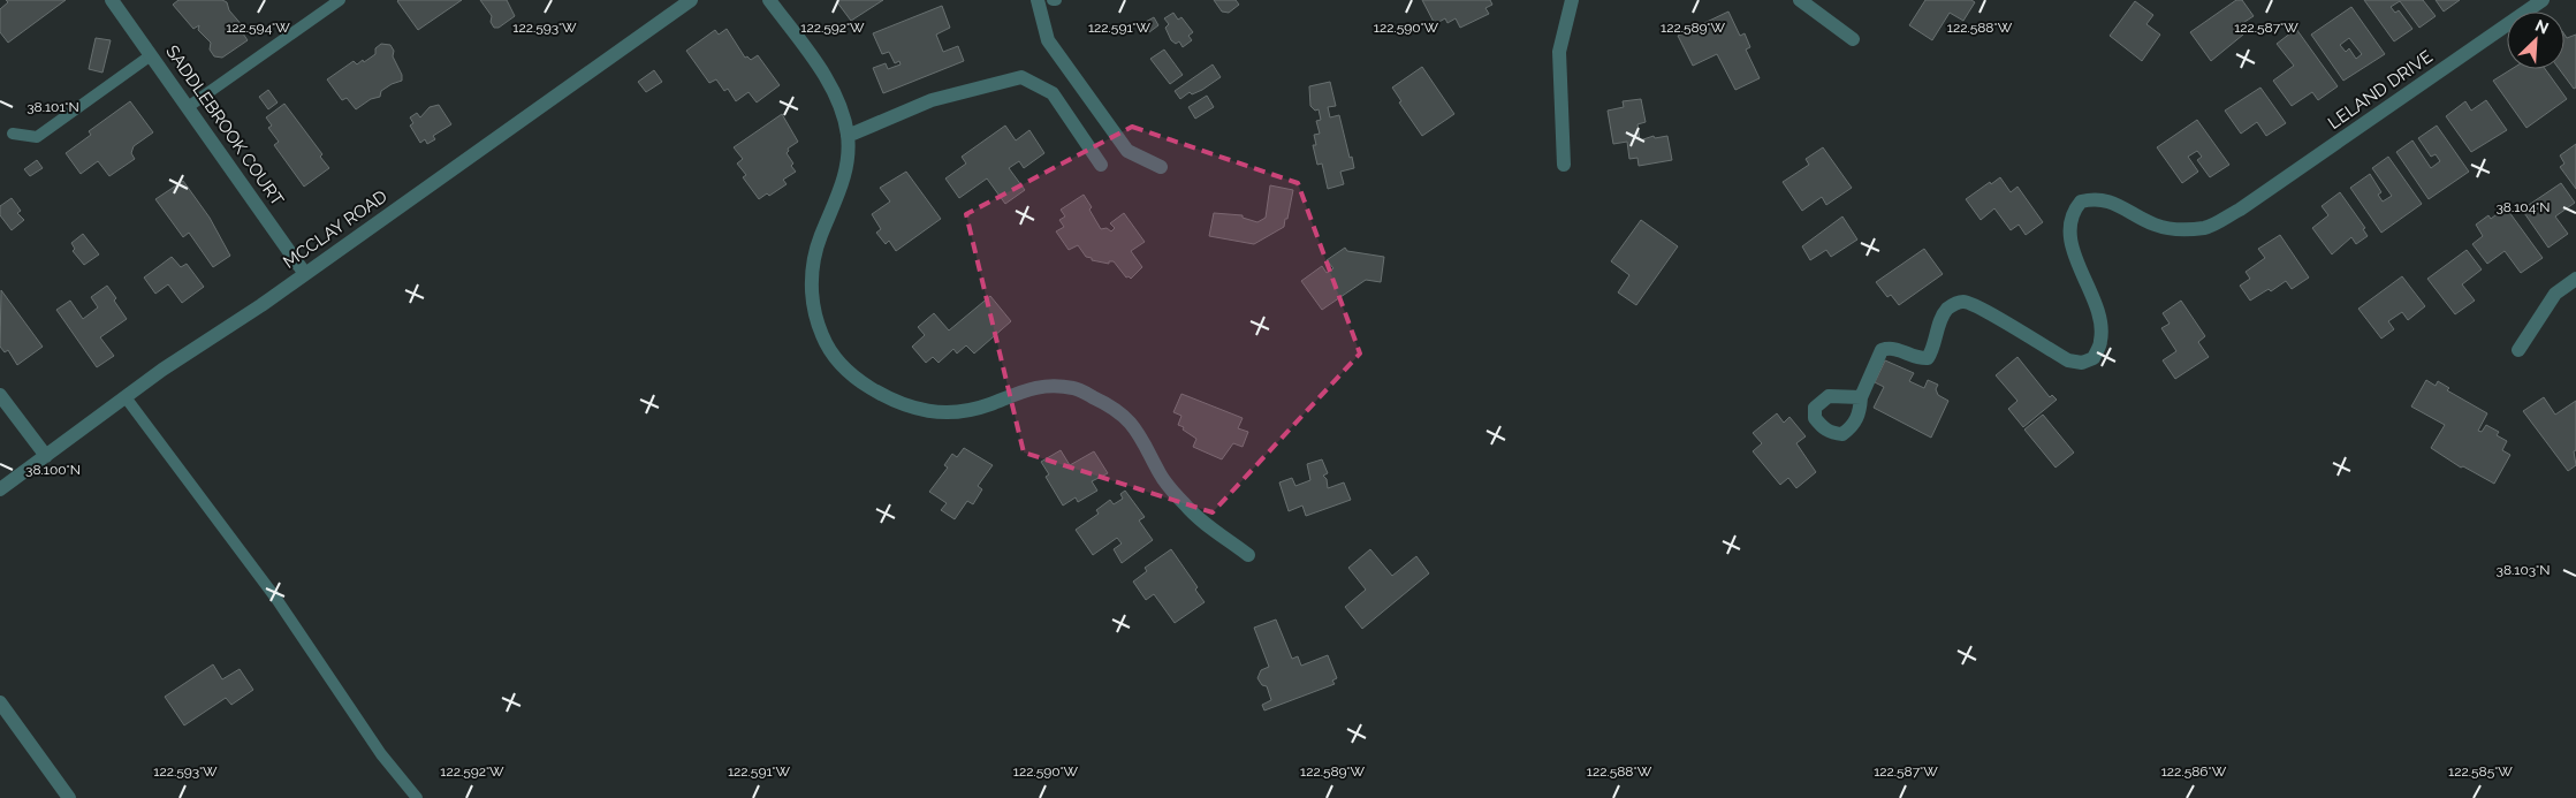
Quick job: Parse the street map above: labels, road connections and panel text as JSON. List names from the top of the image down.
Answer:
{
  "streets": {
    "street": ["LELAND DRIVE", "SADDLEBROOK COURT", "MCCLAY ROAD"]
  },
  "crossings": [
    ["SADDLEBROOK COURT", "MCCLAY ROAD"]
  ],
  "north": "top right",
  "coordinates": [
    "122.594°W",
    "122.593°W",
    "122.592°W",
    "122.591°W",
    "122.590°W",
    "122.589°W",
    "122.588°W",
    "122.587°W",
    "38.101°N",
    "38.104°N",
    "38.100°N",
    "38.103°N",
    "122.586°W",
    "122.585°W"
  ]
}
